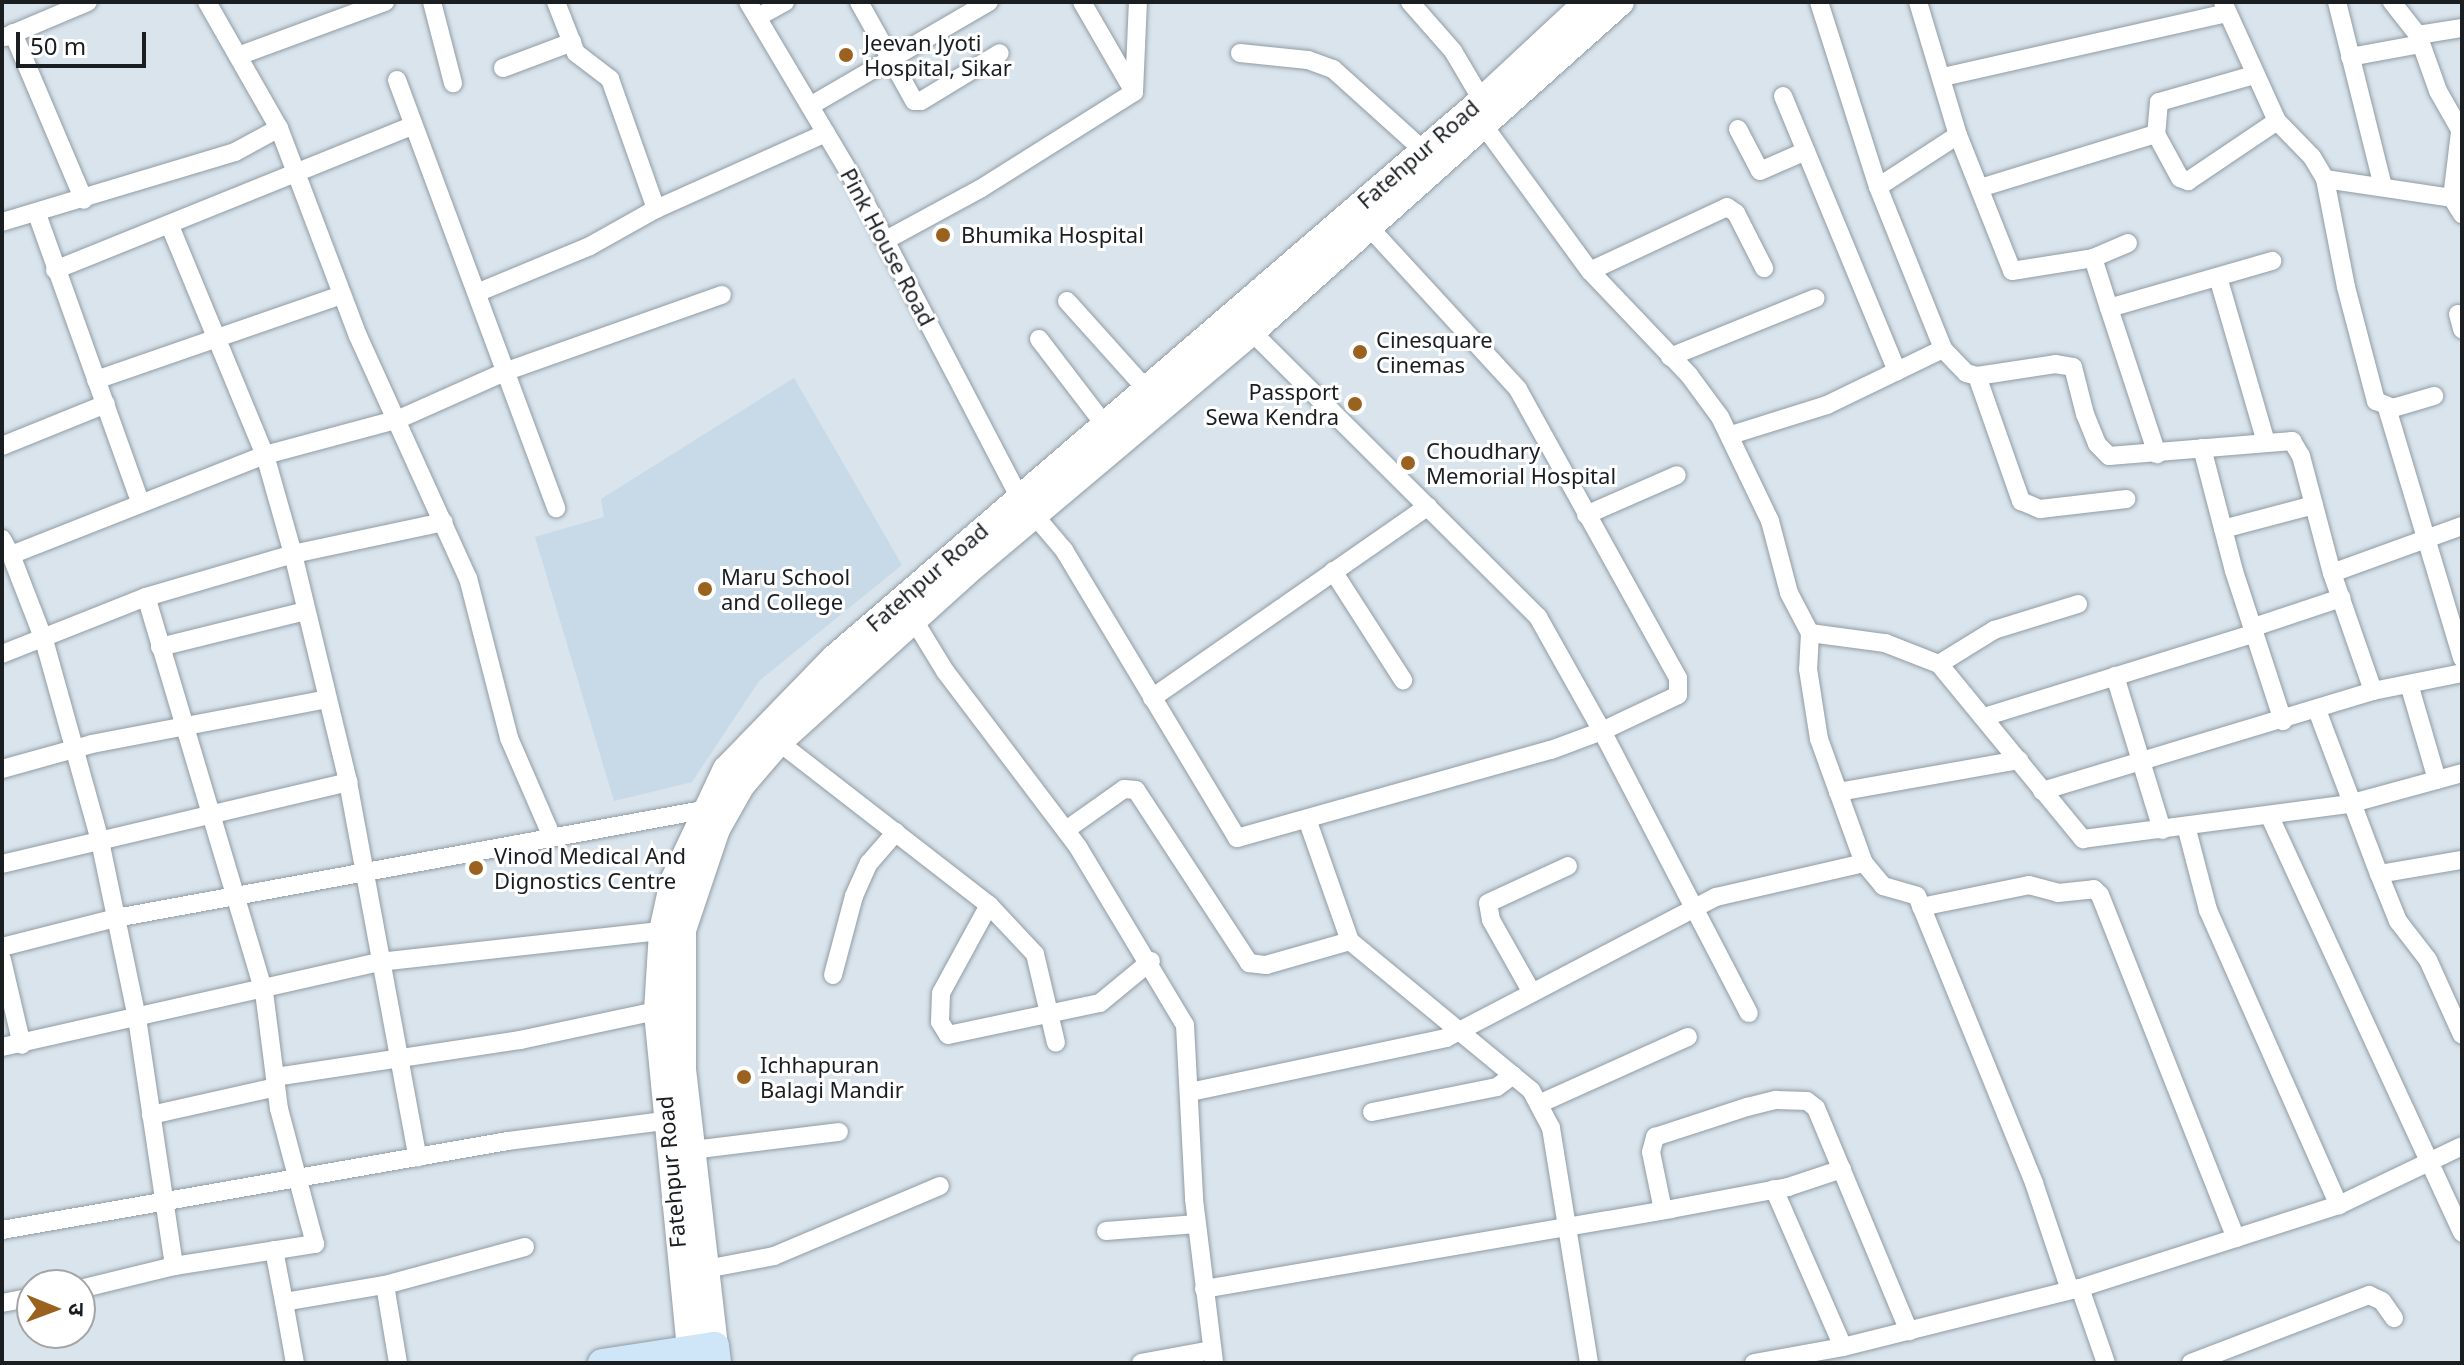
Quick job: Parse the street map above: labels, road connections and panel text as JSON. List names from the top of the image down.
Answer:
{
  "streets": {
    "street": ["Fatehpur Road", "Pink House Road"]
  },
  "crossings": [
    ["Fatehpur Road", "Pink House Road"]
  ],
  "places": [
    "Jeevan Jyoti Hospital, Sikar",
    "Bhumika Hospital",
    "Cinesquare Cinemas",
    "Passport Sewa Kendra",
    "Choudhary Memorial Hospital",
    "Maru School and College",
    "Vinod Medical And Dignostics Centre",
    "Ichhapuran Balagi Mandir"
  ],
  "scale_bar": "50 m",
  "north": "right"
}
